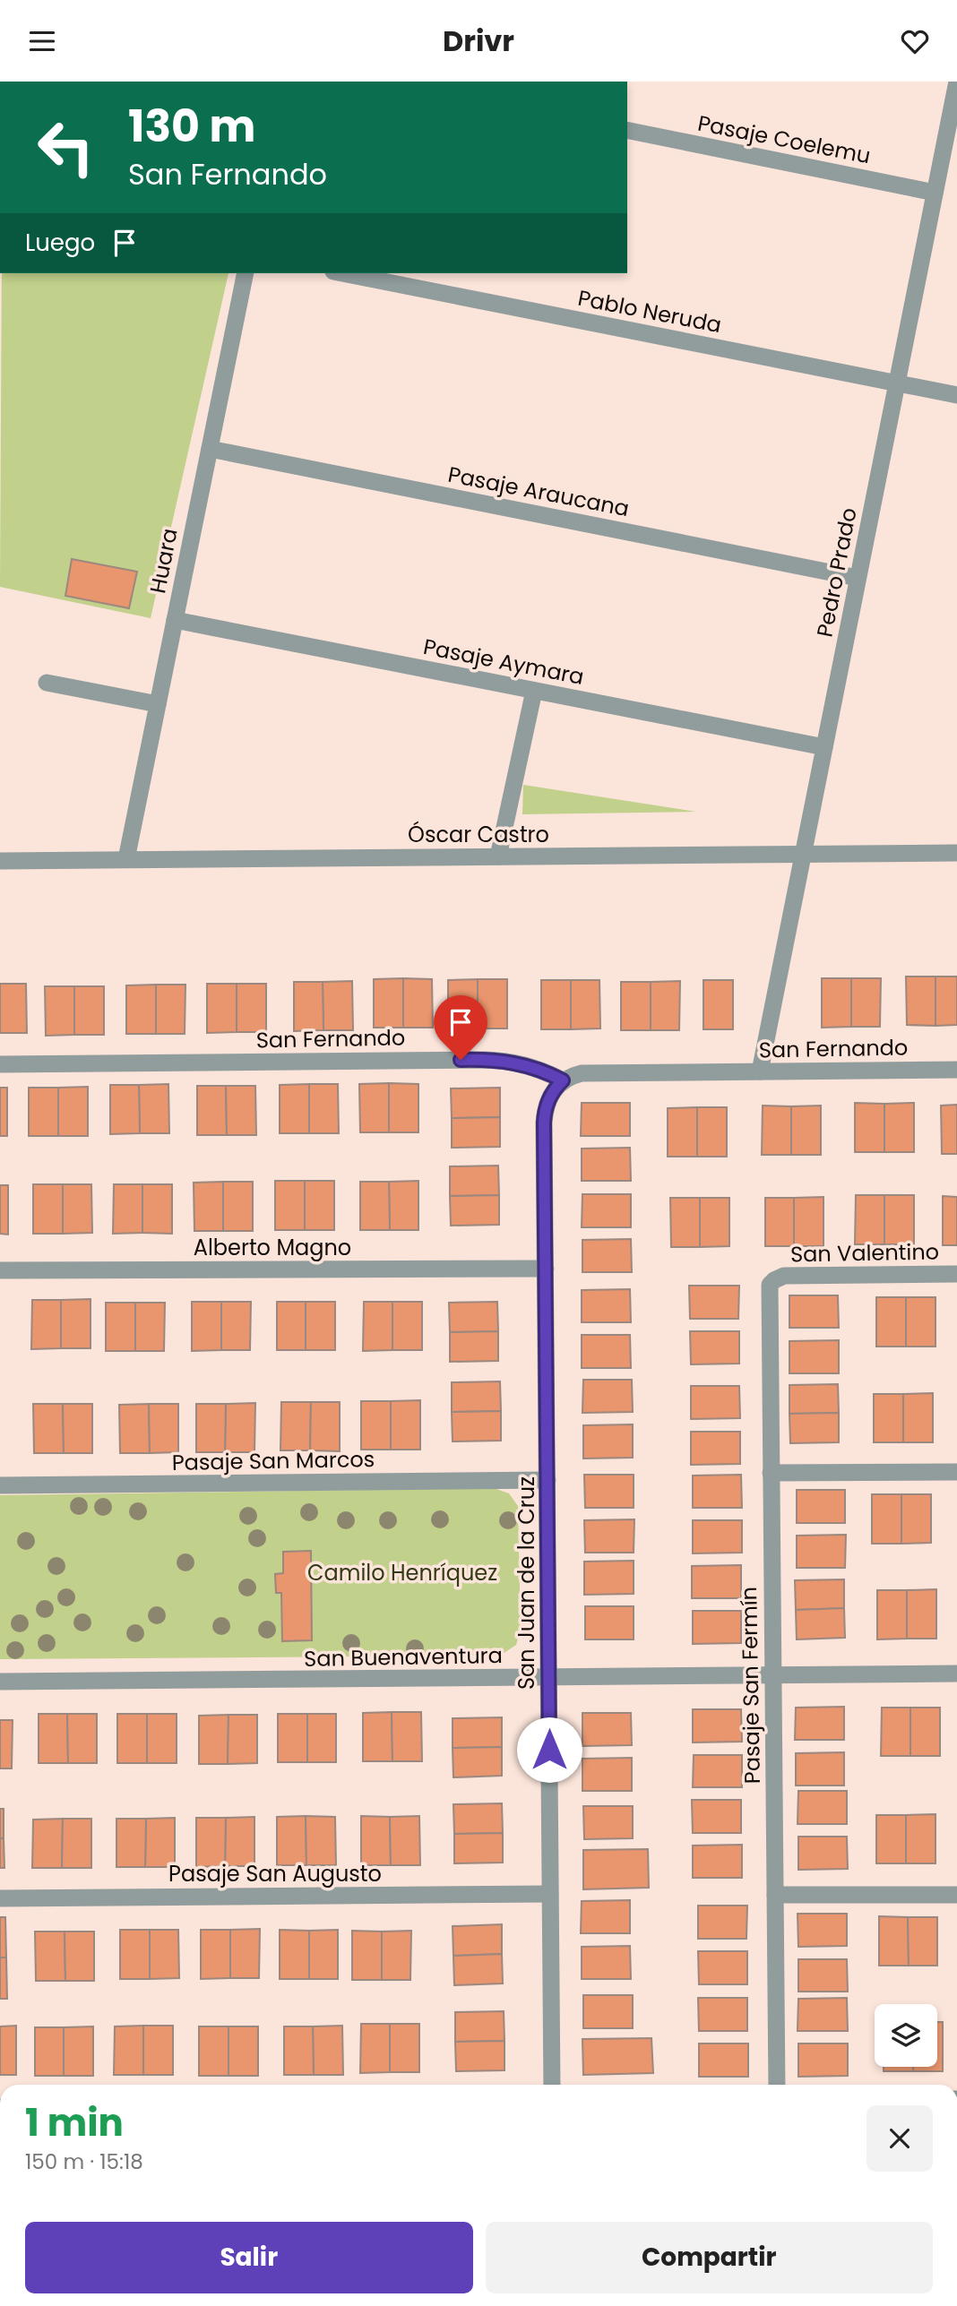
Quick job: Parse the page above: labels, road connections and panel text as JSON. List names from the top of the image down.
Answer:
{
  "streets": {
    "street": [
      "Pasaje Coelemu",
      "Pablo Neruda",
      "Pasaje Araucana",
      "Huara",
      "Pedro Prado",
      "Pasaje Aymara",
      "Óscar Castro",
      "San Fernando",
      "Alberto Magno",
      "San Valentino",
      "Pasaje San Marcos",
      "San Juan de la Cruz",
      "San Buenaventura",
      "Pasaje San Fermín",
      "Pasaje San Augusto"
    ]
  },
  "crossings": [
    ["Pasaje Coelemu", "Pedro Prado"],
    ["Pablo Neruda", "Pedro Prado"],
    ["Pasaje Araucana", "Huara"],
    ["Pasaje Araucana", "Pedro Prado"],
    ["Huara", "Pasaje Aymara"],
    ["Huara", "Óscar Castro"],
    ["Pedro Prado", "Pasaje Aymara"],
    ["Pedro Prado", "Óscar Castro"],
    ["Pedro Prado", "San Fernando"],
    ["San Fernando", "San Juan de la Cruz"],
    ["Alberto Magno", "San Juan de la Cruz"],
    ["San Valentino", "Pasaje San Fermín"],
    ["Pasaje San Marcos", "San Juan de la Cruz"],
    ["San Juan de la Cruz", "San Buenaventura"],
    ["San Juan de la Cruz", "Pasaje San Augusto"],
    ["San Buenaventura", "Pasaje San Fermín"]
  ],
  "parks": ["Camilo Henríquez"],
  "page": {
    "header": "Drivr",
    "turn": ["130 m", "San Fernando"],
    "then": "Luego",
    "heading": ["1 min", "150 m · 15:18"],
    "buttons": ["Salir", "Compartir"]
  }
}
